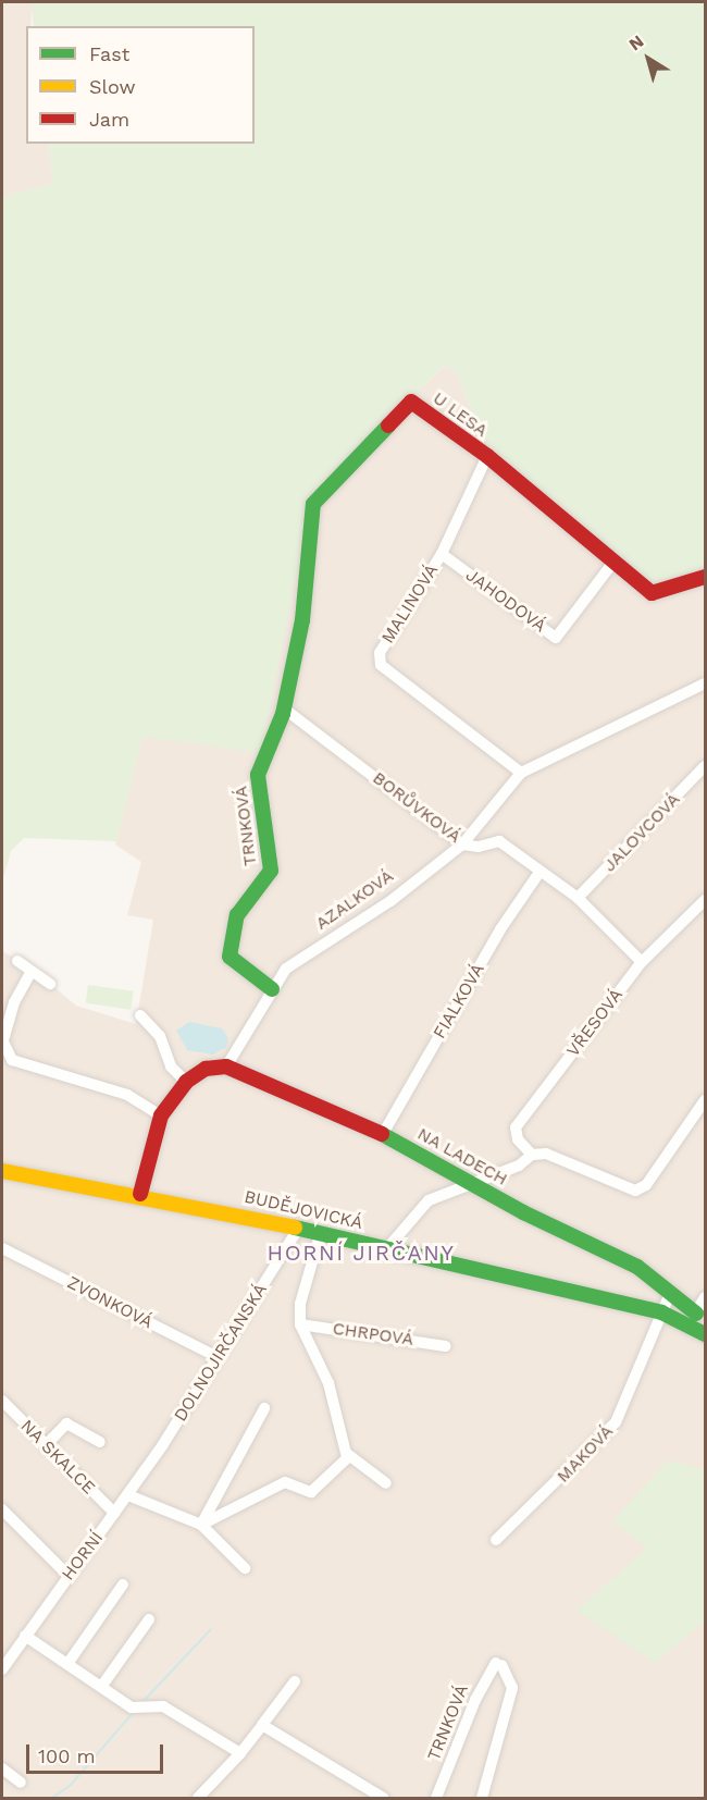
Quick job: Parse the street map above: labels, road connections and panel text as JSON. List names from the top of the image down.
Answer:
{
  "streets": {
    "street": [
      "U LESA",
      "JAHODOVÁ",
      "MALINOVÁ",
      "BORŮVKOVÁ",
      "TRNKOVÁ",
      "JALOVCOVÁ",
      "AZALKOVÁ",
      "FIALKOVÁ",
      "VŘESOVÁ",
      "NA LADECH",
      "BUDĚJOVICKÁ",
      "ZVONKOVÁ",
      "CHRPOVÁ",
      "DOLNOJIRČANSKÁ",
      "MAKOVÁ",
      "NA SKALCE",
      "HORNÍ"
    ]
  },
  "crossings": [
    ["U LESA", "JAHODOVÁ"],
    ["U LESA", "MALINOVÁ"],
    ["U LESA", "BORŮVKOVÁ"],
    ["U LESA", "TRNKOVÁ"],
    ["JAHODOVÁ", "MALINOVÁ"],
    ["MALINOVÁ", "AZALKOVÁ"],
    ["BORŮVKOVÁ", "TRNKOVÁ"],
    ["BORŮVKOVÁ", "JALOVCOVÁ"],
    ["BORŮVKOVÁ", "AZALKOVÁ"],
    ["BORŮVKOVÁ", "FIALKOVÁ"],
    ["BORŮVKOVÁ", "VŘESOVÁ"],
    ["TRNKOVÁ", "AZALKOVÁ"],
    ["AZALKOVÁ", "NA LADECH"],
    ["FIALKOVÁ", "NA LADECH"],
    ["NA LADECH", "BUDĚJOVICKÁ"],
    ["BUDĚJOVICKÁ", "DOLNOJIRČANSKÁ"],
    ["BUDĚJOVICKÁ", "MAKOVÁ"],
    ["ZVONKOVÁ", "DOLNOJIRČANSKÁ"],
    ["DOLNOJIRČANSKÁ", "HORNÍ"],
    ["NA SKALCE", "HORNÍ"]
  ],
  "districts": ["HORNÍ JIRČANY"],
  "legend": ["Fast", "Slow", "Jam"],
  "scale_bar": "100 m",
  "north": "top left"
}
